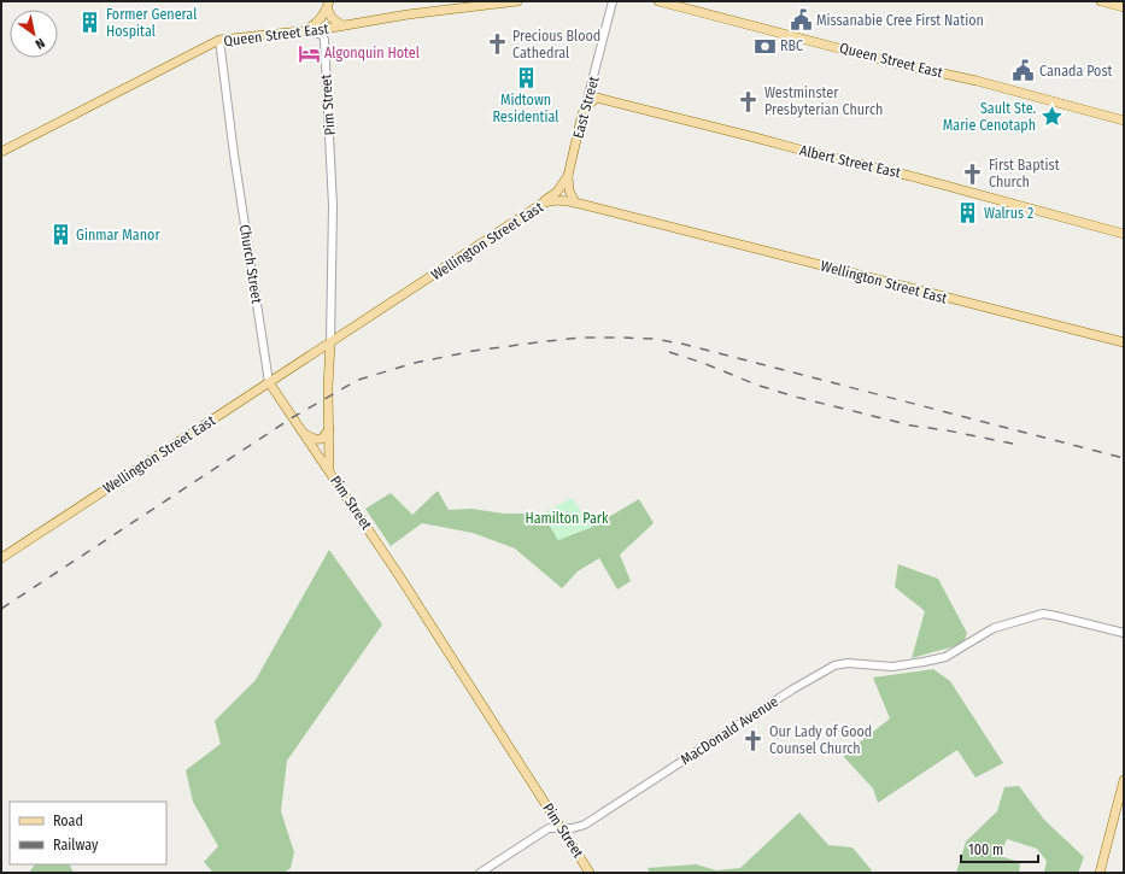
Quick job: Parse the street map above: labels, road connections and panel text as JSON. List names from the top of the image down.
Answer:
{
  "streets": {
    "main road": [
      "Queen Street East",
      "Pim Street",
      "East Street",
      "Albert Street East",
      "Wellington Street East",
      "Church Street"
    ],
    "street": ["MacDonald Avenue"]
  },
  "crossings": [
    ["Queen Street East", "Church Street"],
    ["Pim Street", "Wellington Street East"],
    ["Pim Street", "Church Street"],
    ["Pim Street", "MacDonald Avenue"],
    ["East Street", "Wellington Street East"],
    ["Wellington Street East", "Church Street"]
  ],
  "parks": ["Hamilton Park"],
  "places": {
    "public building": ["Missanabie Cree First Nation", "Canada Post"],
    "building": [
      "Former General Hospital",
      "Midtown Residential",
      "Walrus 2",
      "Ginmar Manor"
    ],
    "church": [
      "Precious Blood Cathedral",
      "Westminster Presbyterian Church",
      "First Baptist Church",
      "Our Lady of Good Counsel Church"
    ],
    "bank": ["RBC"],
    "hotel": ["Algonquin Hotel"],
    "place": ["Sault Ste. Marie Cenotaph"]
  },
  "legend": ["Road", "Railway"],
  "scale_bar": "100 m",
  "north": "bottom right"
}
